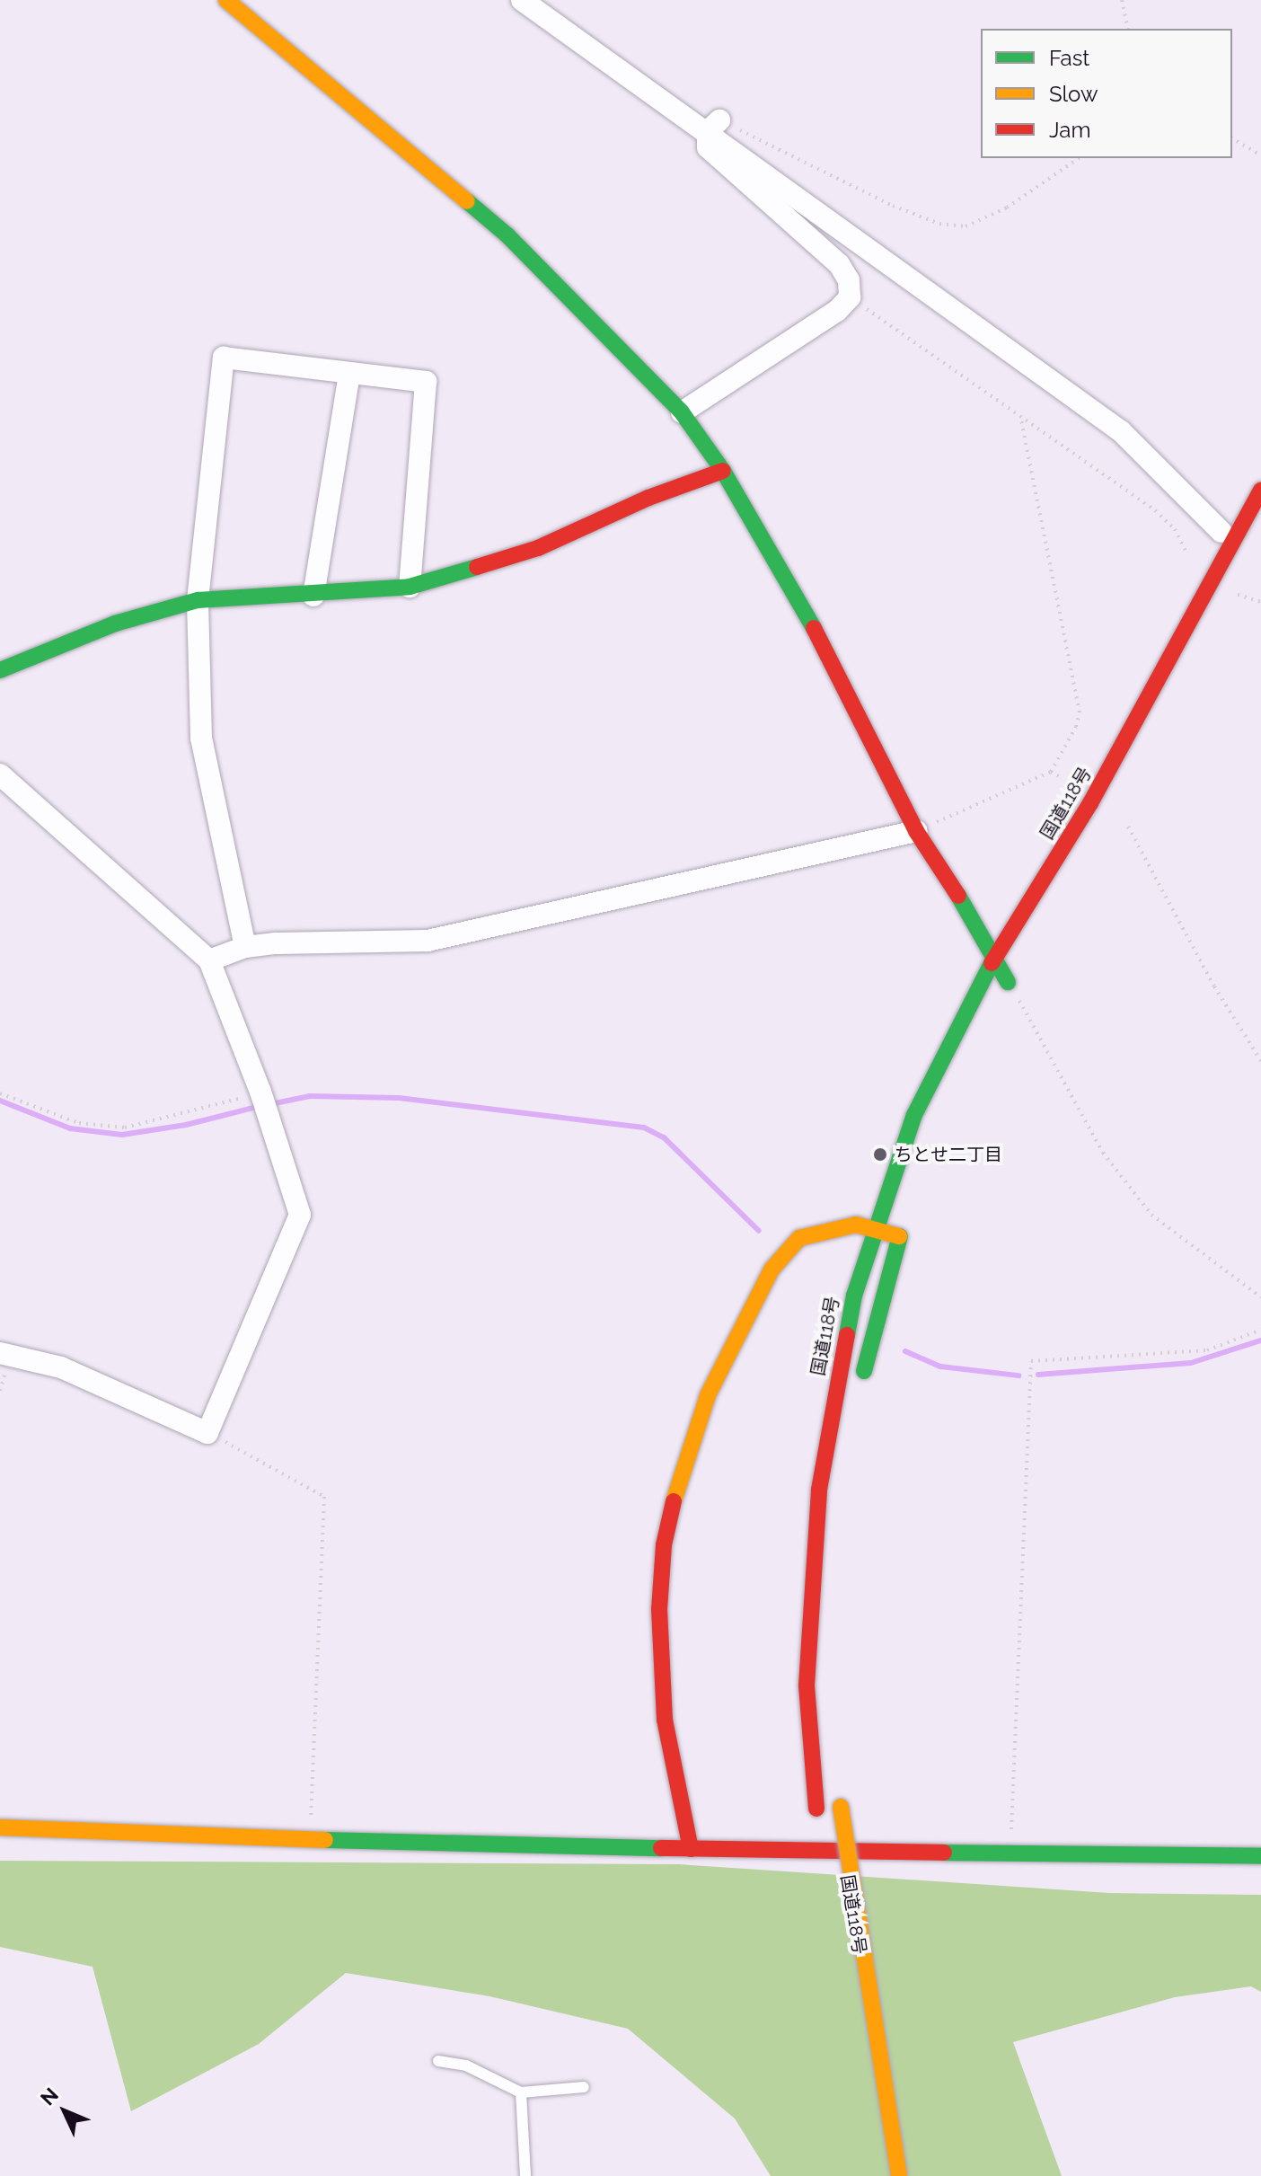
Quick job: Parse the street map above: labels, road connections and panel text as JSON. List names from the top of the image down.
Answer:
{
  "streets": {
    "main road": ["国道118号"]
  },
  "places": ["ちとせ二丁目"],
  "legend": ["Fast", "Slow", "Jam"],
  "north": "top left"
}
